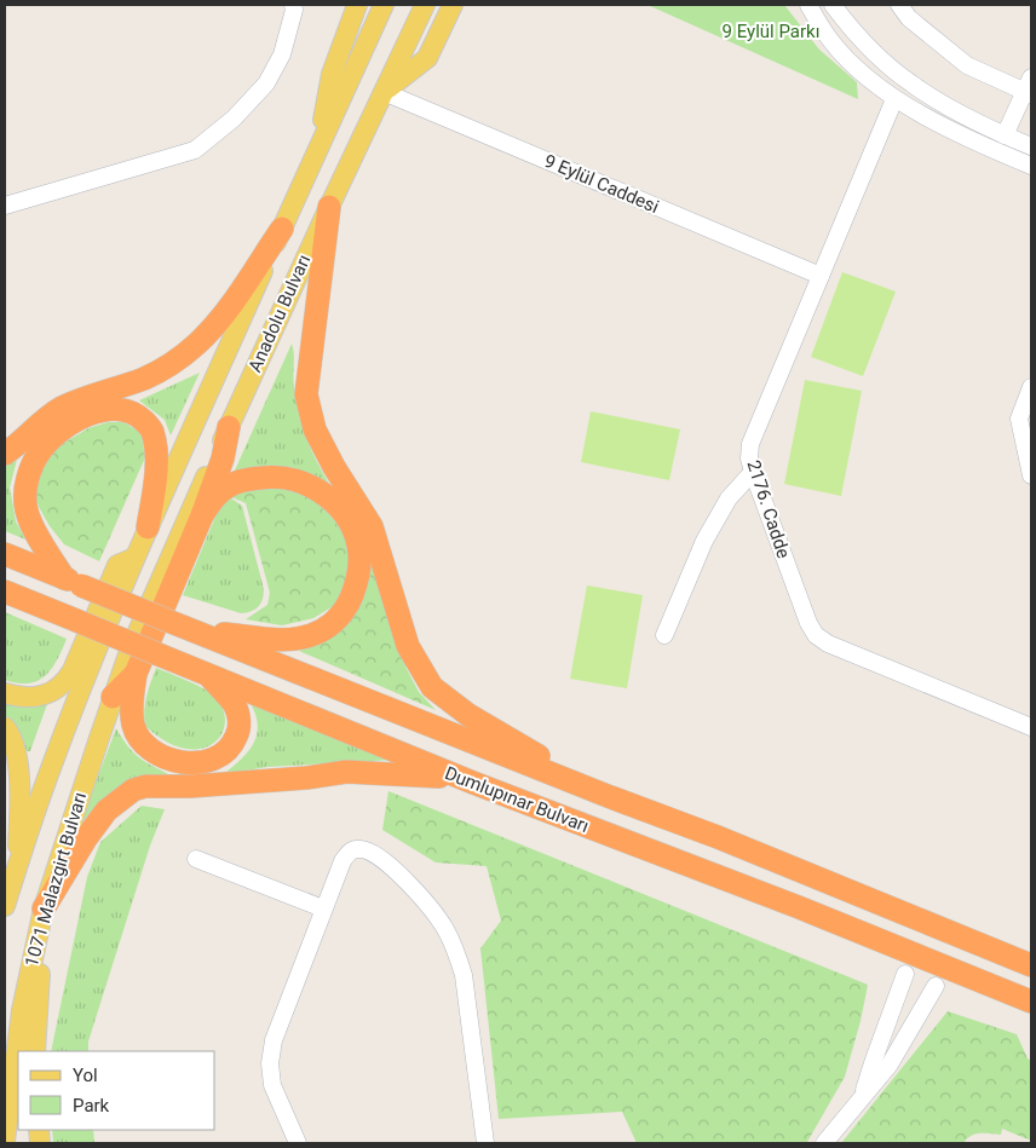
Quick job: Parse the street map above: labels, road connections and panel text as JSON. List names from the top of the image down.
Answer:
{
  "streets": {
    "highway": ["Dumlupınar Bulvarı"],
    "main road": ["Anadolu Bulvarı", "1071 Malazgirt Bulvarı"],
    "street": ["9 Eylül Caddesi", "2176. Cadde"]
  },
  "crossings": [
    ["9 Eylül Caddesi", "Anadolu Bulvarı"],
    ["9 Eylül Caddesi", "2176. Cadde"],
    ["Anadolu Bulvarı", "1071 Malazgirt Bulvarı"]
  ],
  "parks": ["9 Eylül Parkı"],
  "legend": ["Yol", "Park"]
}
